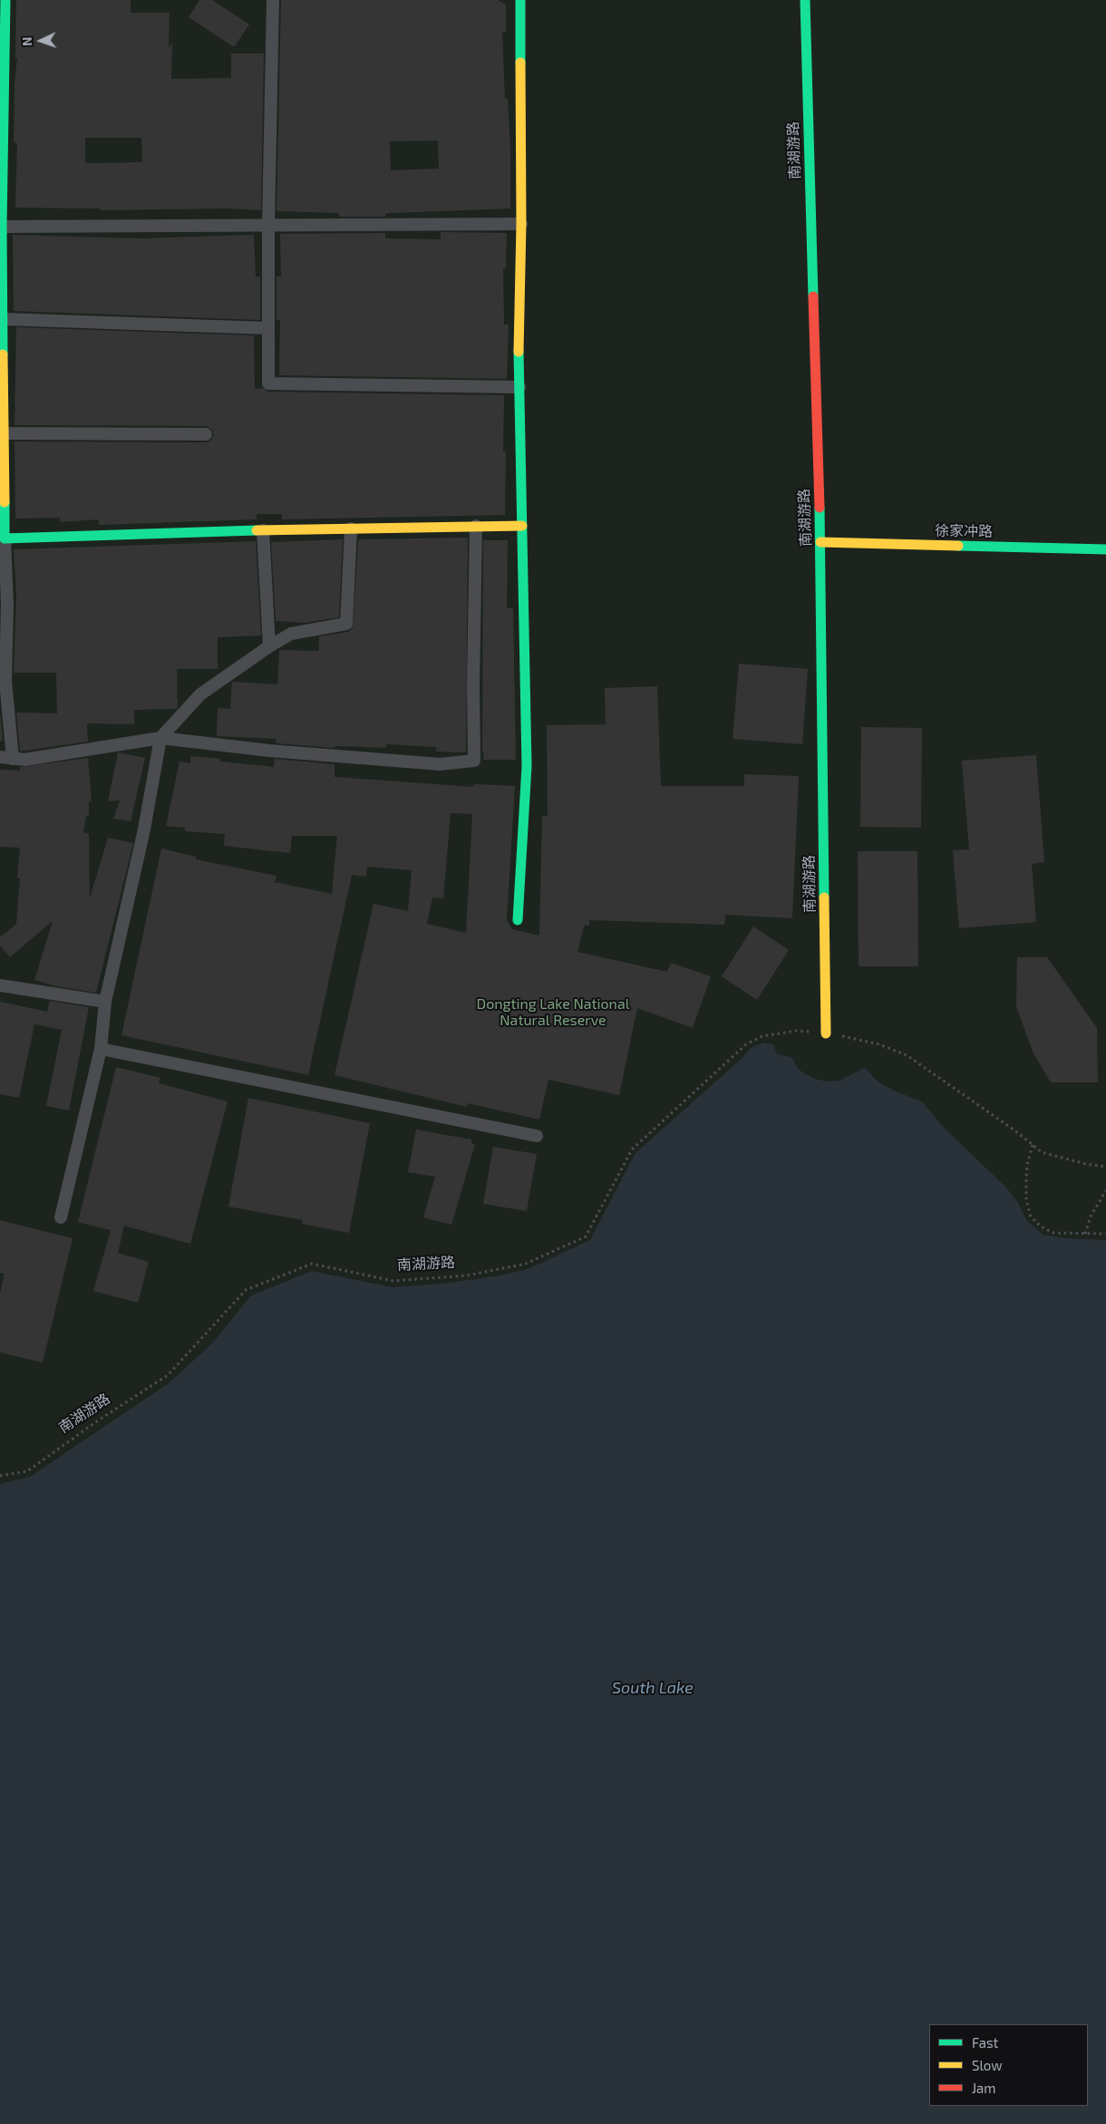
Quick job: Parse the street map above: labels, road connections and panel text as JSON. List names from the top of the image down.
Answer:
{
  "streets": {
    "street": ["南湖游路", "徐家冲路"]
  },
  "crossings": [
    ["南湖游路", "徐家冲路"]
  ],
  "water": ["South Lake"],
  "parks": ["Dongting Lake National Natural Reserve"],
  "legend": ["Fast", "Slow", "Jam"],
  "north": "left"
}
